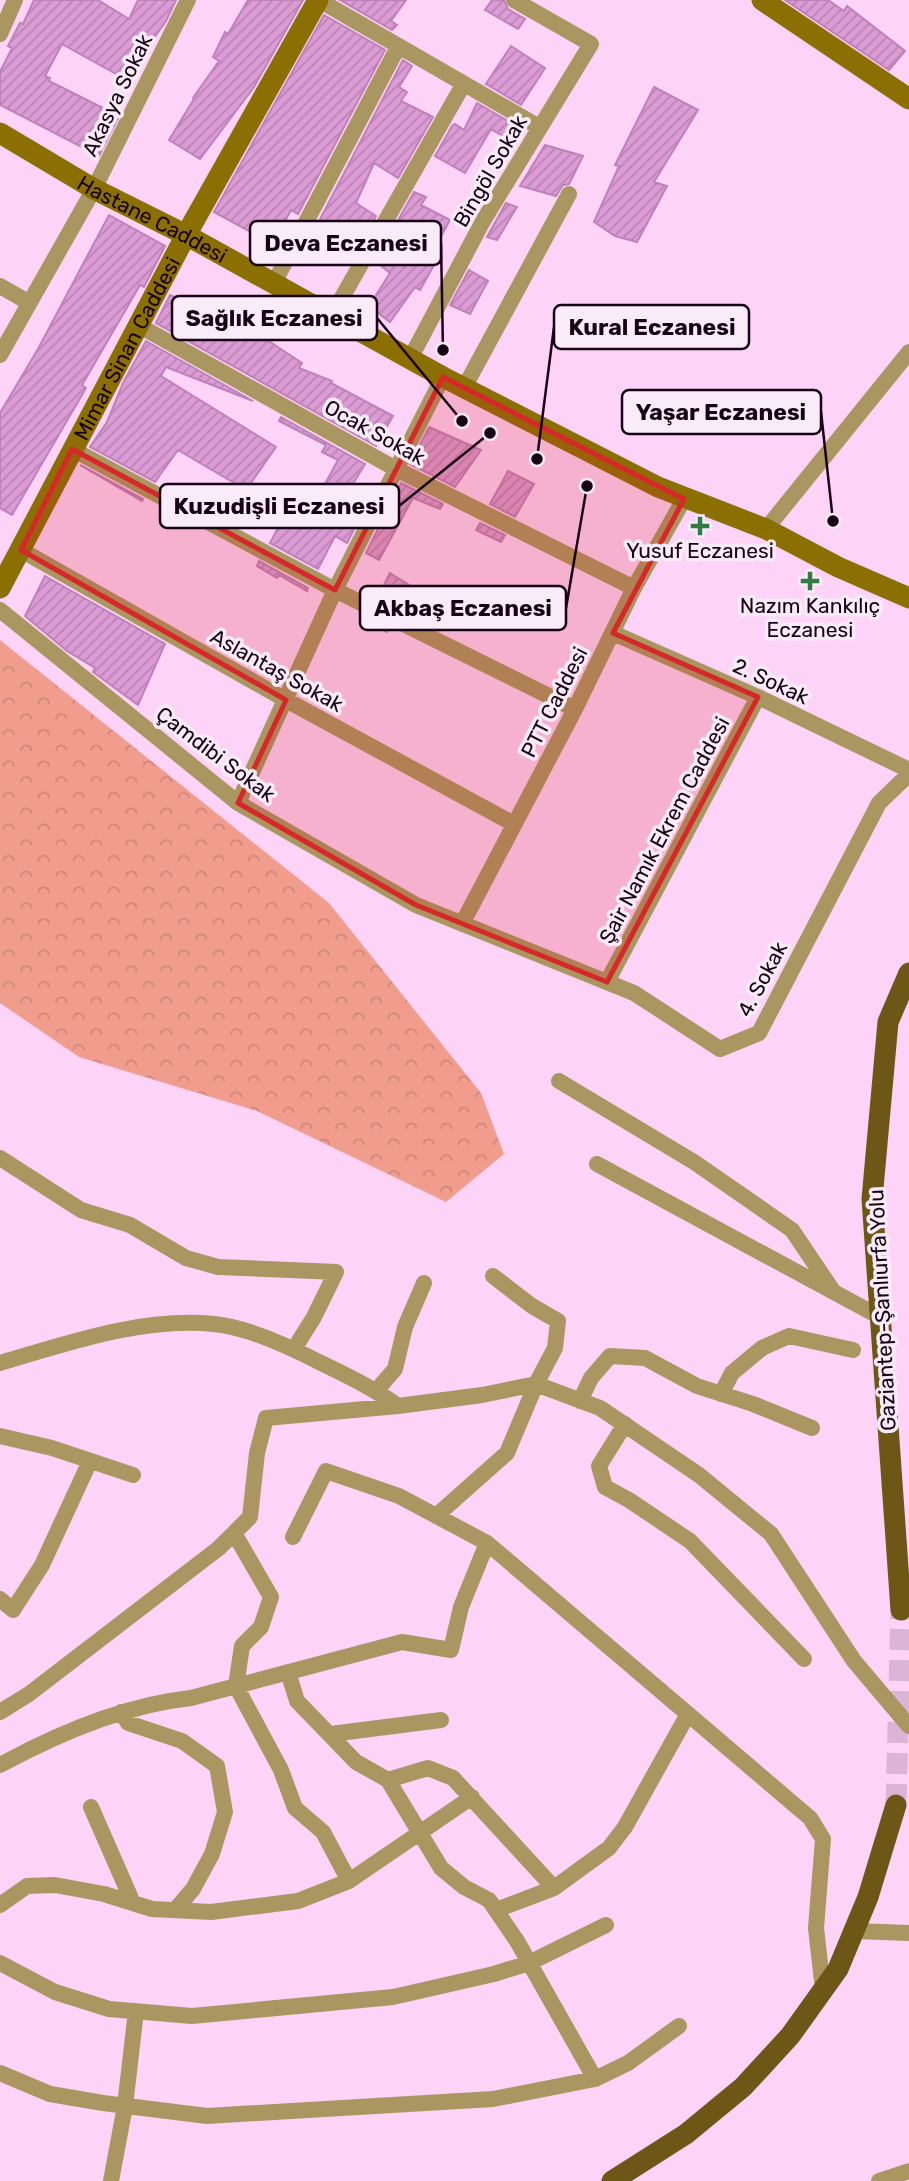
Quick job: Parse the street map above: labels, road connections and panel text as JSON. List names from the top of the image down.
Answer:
{
  "streets": {
    "main road": ["Gaziantep-Şanlıurfa Yolu"],
    "street": [
      "Akasya Sokak",
      "Bingöl Sokak",
      "Hastane Caddesi",
      "Mimar Sinan Caddesi",
      "Ocak Sokak",
      "Aslantaş Sokak",
      "2. Sokak",
      "PTT Caddesi",
      "Çamdibi Sokak",
      "Şair Namık Ekrem Caddesi",
      "4. Sokak"
    ]
  },
  "crossings": [
    ["Akasya Sokak", "Hastane Caddesi"],
    ["Bingöl Sokak", "Hastane Caddesi"],
    ["Hastane Caddesi", "Mimar Sinan Caddesi"],
    ["Hastane Caddesi", "PTT Caddesi"],
    ["Mimar Sinan Caddesi", "Ocak Sokak"],
    ["Mimar Sinan Caddesi", "Aslantaş Sokak"],
    ["Ocak Sokak", "PTT Caddesi"],
    ["Aslantaş Sokak", "PTT Caddesi"],
    ["2. Sokak", "PTT Caddesi"],
    ["2. Sokak", "Şair Namık Ekrem Caddesi"],
    ["2. Sokak", "4. Sokak"],
    ["PTT Caddesi", "Çamdibi Sokak"],
    ["PTT Caddesi", "4. Sokak"],
    ["Çamdibi Sokak", "4. Sokak"],
    ["Şair Namık Ekrem Caddesi", "4. Sokak"]
  ],
  "places": {
    "other": [
      "Deva Eczanesi",
      "Sağlık Eczanesi",
      "Kuzudişli Eczanesi",
      "Kural Eczanesi",
      "Akbaş Eczanesi",
      "Yaşar Eczanesi"
    ],
    "health": ["Yusuf Eczanesi", "Nazım Kankılıç Eczanesi"]
  }
}
